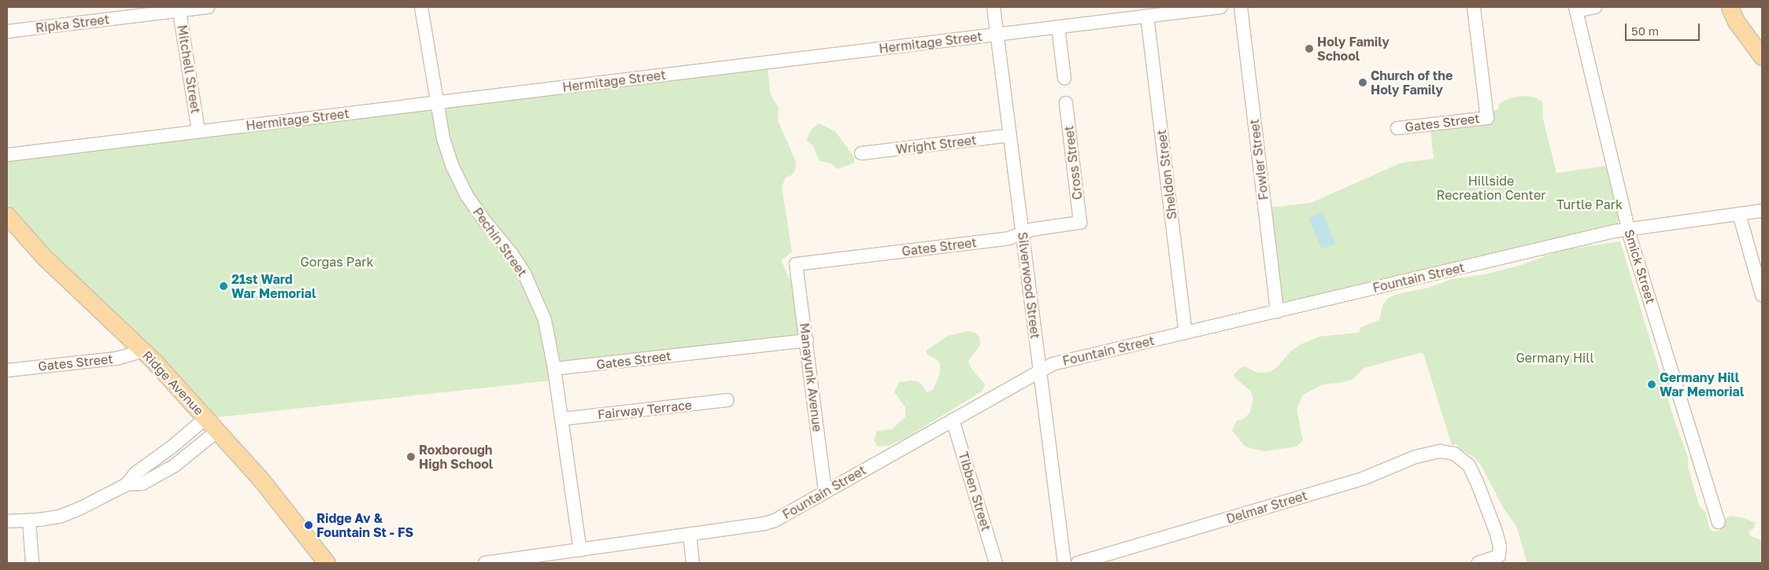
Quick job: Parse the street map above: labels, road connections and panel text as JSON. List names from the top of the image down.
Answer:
{
  "streets": {
    "main road": ["Ridge Avenue"],
    "street": [
      "Ripka Street",
      "Hermitage Street",
      "Mitchell Street",
      "Gates Street",
      "Wright Street",
      "Fowler Street",
      "Cross Street",
      "Sheldon Street",
      "Pechin Street",
      "Smick Street",
      "Fountain Street",
      "Silverwood Street",
      "Manayunk Avenue",
      "Fairway Terrace",
      "Tibben Street",
      "Delmar Street"
    ]
  },
  "crossings": [
    ["Ripka Street", "Mitchell Street"],
    ["Hermitage Street", "Mitchell Street"],
    ["Hermitage Street", "Sheldon Street"],
    ["Hermitage Street", "Pechin Street"],
    ["Hermitage Street", "Silverwood Street"],
    ["Gates Street", "Cross Street"],
    ["Gates Street", "Pechin Street"],
    ["Gates Street", "Silverwood Street"],
    ["Gates Street", "Manayunk Avenue"],
    ["Gates Street", "Ridge Avenue"],
    ["Wright Street", "Silverwood Street"],
    ["Fowler Street", "Fountain Street"],
    ["Sheldon Street", "Fountain Street"],
    ["Pechin Street", "Fountain Street"],
    ["Pechin Street", "Fairway Terrace"],
    ["Smick Street", "Fountain Street"],
    ["Fountain Street", "Silverwood Street"],
    ["Fountain Street", "Manayunk Avenue"],
    ["Fountain Street", "Tibben Street"]
  ],
  "parks": [
    "Hillside Recreation Center",
    "Turtle Park",
    "Gorgas Park",
    "Germany Hill"
  ],
  "places": [
    "Holy Family School",
    "Church of the Holy Family",
    "21st Ward War Memorial",
    "Germany Hill War Memorial",
    "Roxborough High School",
    "Ridge Av & Fountain St - FS"
  ],
  "scale_bar": "50 m"
}
